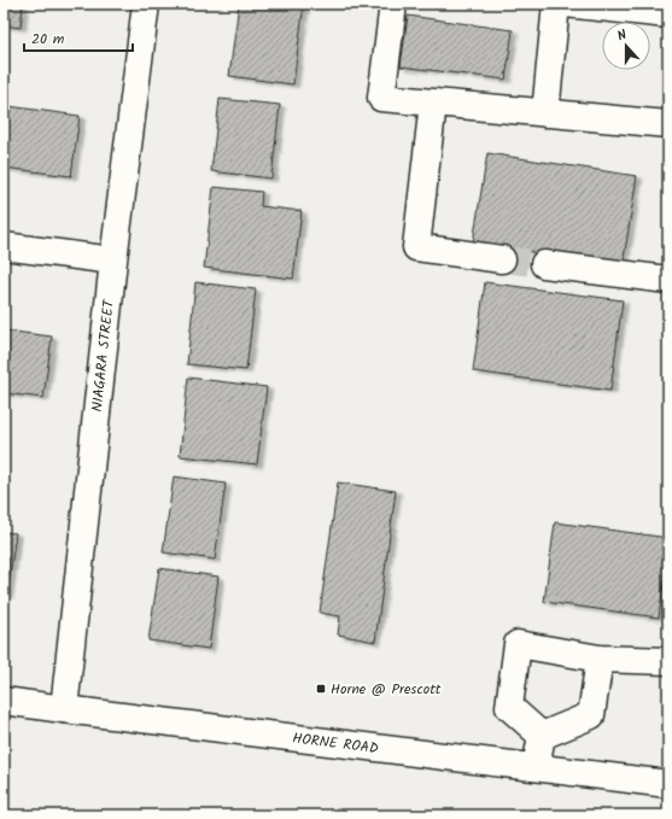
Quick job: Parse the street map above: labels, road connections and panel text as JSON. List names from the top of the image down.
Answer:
{
  "streets": {
    "street": ["NIAGARA STREET", "HORNE ROAD"]
  },
  "crossings": [
    ["NIAGARA STREET", "HORNE ROAD"]
  ],
  "places": {
    "transit": ["Horne @ Prescott"]
  },
  "scale_bar": "20 m",
  "north": "top"
}
